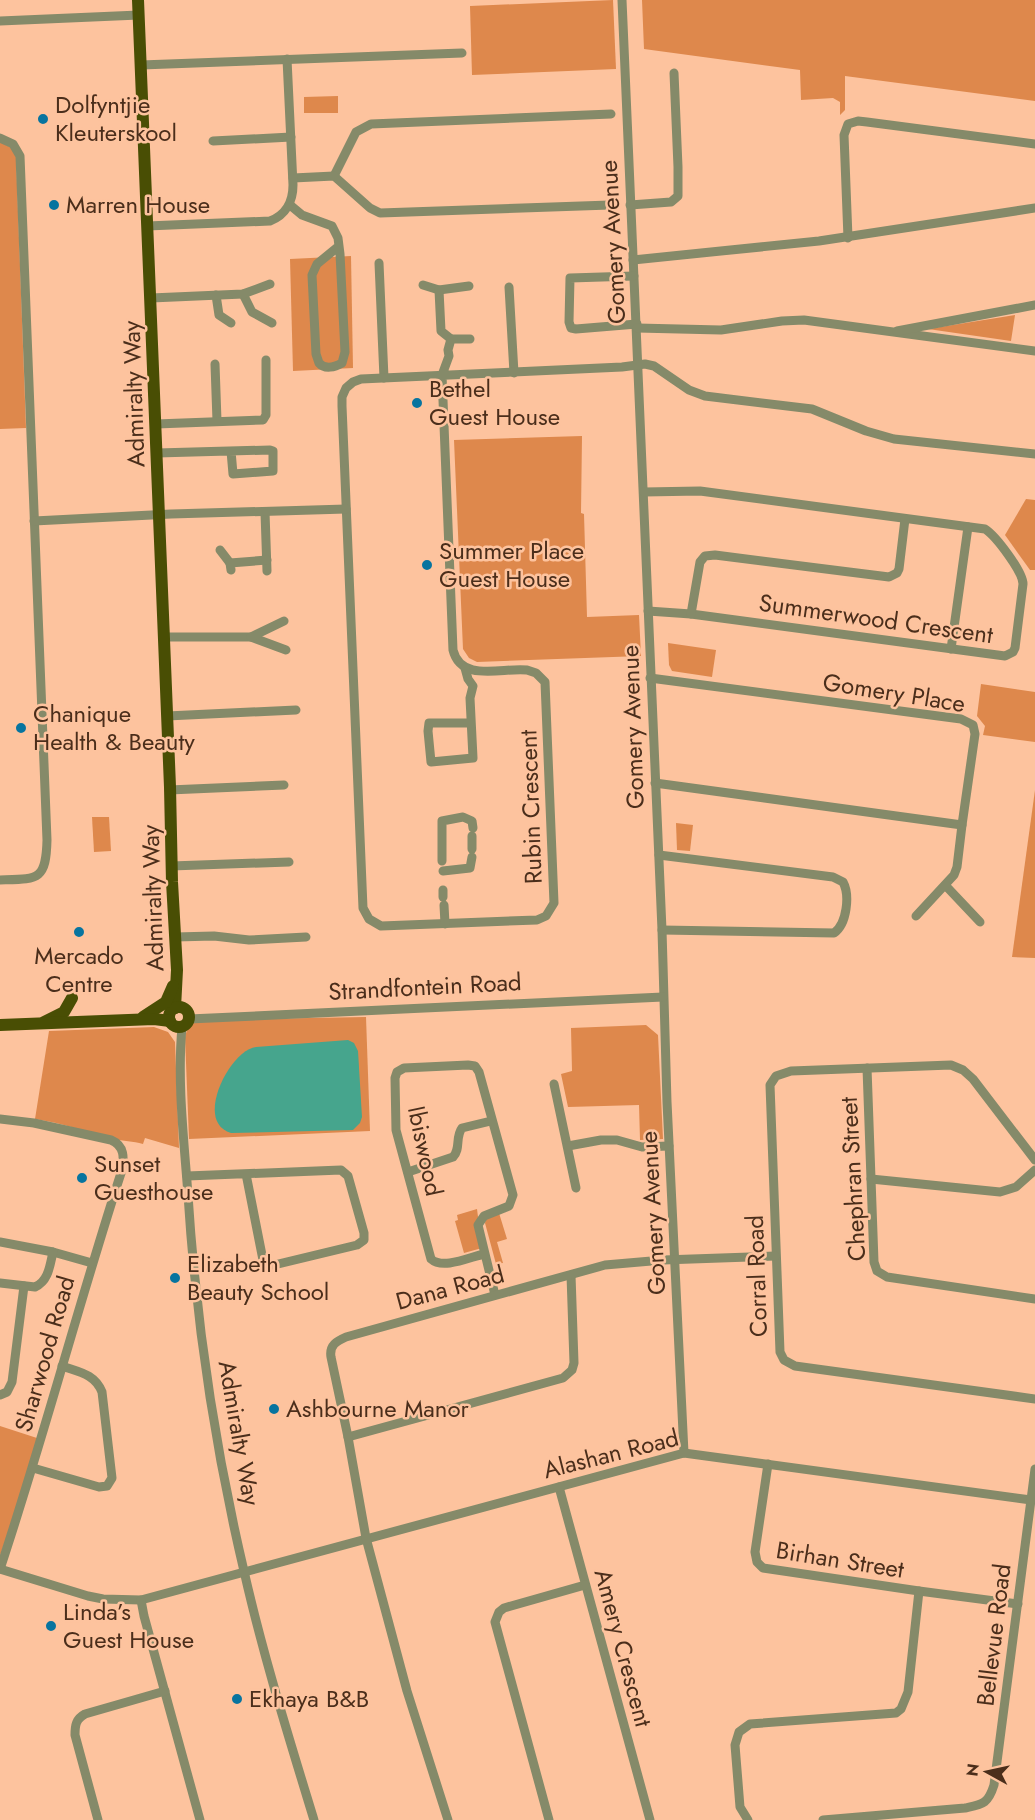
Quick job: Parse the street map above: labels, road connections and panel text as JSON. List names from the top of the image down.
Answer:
{
  "streets": {
    "main road": ["Admiralty Way", "Strandfontein Road"],
    "street": [
      "Gomery Avenue",
      "Summerwood Crescent",
      "Gomery Place",
      "Rubin Crescent",
      "Ibiswood",
      "Chephran Street",
      "Corral Road",
      "Dana Road",
      "Sharwood Road",
      "Alashan Road",
      "Birhan Street",
      "Bellevue Road",
      "Amery Crescent"
    ]
  },
  "crossings": [
    ["Gomery Avenue", "Summerwood Crescent"],
    ["Gomery Avenue", "Gomery Place"],
    ["Gomery Avenue", "Strandfontein Road"],
    ["Gomery Avenue", "Dana Road"],
    ["Gomery Avenue", "Alashan Road"],
    ["Admiralty Way", "Strandfontein Road"],
    ["Admiralty Way", "Alashan Road"],
    ["Ibiswood", "Dana Road"],
    ["Chephran Street", "Corral Road"],
    ["Corral Road", "Dana Road"],
    ["Dana Road", "Alashan Road"],
    ["Sharwood Road", "Alashan Road"],
    ["Alashan Road", "Birhan Street"],
    ["Alashan Road", "Bellevue Road"],
    ["Alashan Road", "Amery Crescent"],
    ["Birhan Street", "Bellevue Road"]
  ],
  "places": [
    "Dolfyntjie Kleuterskool",
    "Marren House",
    "Bethel Guest House",
    "Summer Place Guest House",
    "Chanique Health & Beauty",
    "Mercado Centre",
    "Sunset Guesthouse",
    "Elizabeth Beauty School",
    "Ashbourne Manor",
    "Linda’s Guest House",
    "Ekhaya B&B"
  ],
  "north": "left"
}
